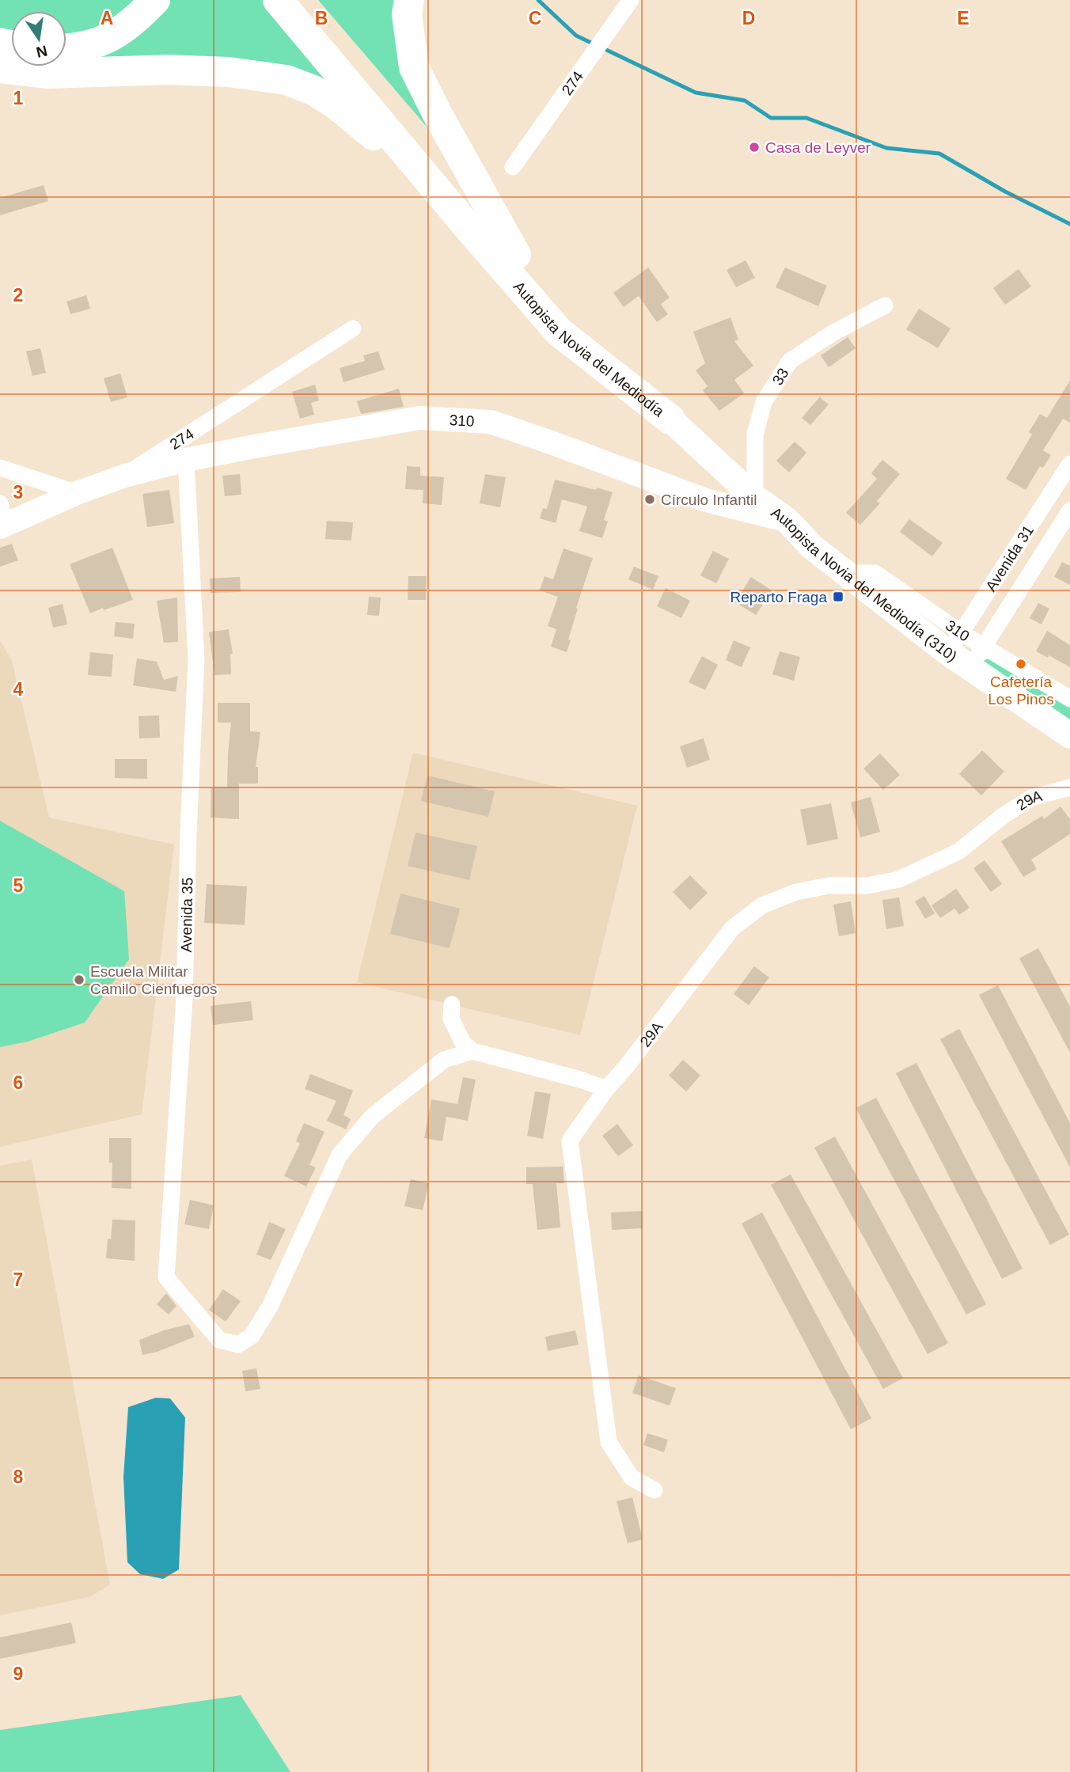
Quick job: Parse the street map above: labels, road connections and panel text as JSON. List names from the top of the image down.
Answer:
{
  "streets": {
    "highway": ["Autopista Novia del Mediodía"],
    "main road": ["Autopista Novia del Mediodía (310)"],
    "street": [
      "274",
      "33",
      "310",
      "Avenida 31",
      "29A",
      "Avenida 35"
    ]
  },
  "crossings": [
    ["274", "310"],
    ["Autopista Novia del Mediodía", "Autopista Novia del Mediodía (310)"],
    ["33", "Autopista Novia del Mediodía (310)"],
    ["310", "Avenida 31"],
    ["310", "Autopista Novia del Mediodía (310)"],
    ["310", "Avenida 35"],
    ["Avenida 31", "Autopista Novia del Mediodía (310)"]
  ],
  "places": {
    "other": [
      "Casa de Leyver",
      "Círculo Infantil",
      "Cafetería Los Pinos",
      "Escuela Militar Camilo Cienfuegos"
    ],
    "transit": ["Reparto Fraga"]
  },
  "north": "bottom",
  "grid": {
    "columns": [
      "A",
      "B",
      "C",
      "D",
      "E"
    ],
    "rows": [
      "1",
      "2",
      "3",
      "4",
      "5",
      "6",
      "7",
      "8",
      "9"
    ]
  }
}
